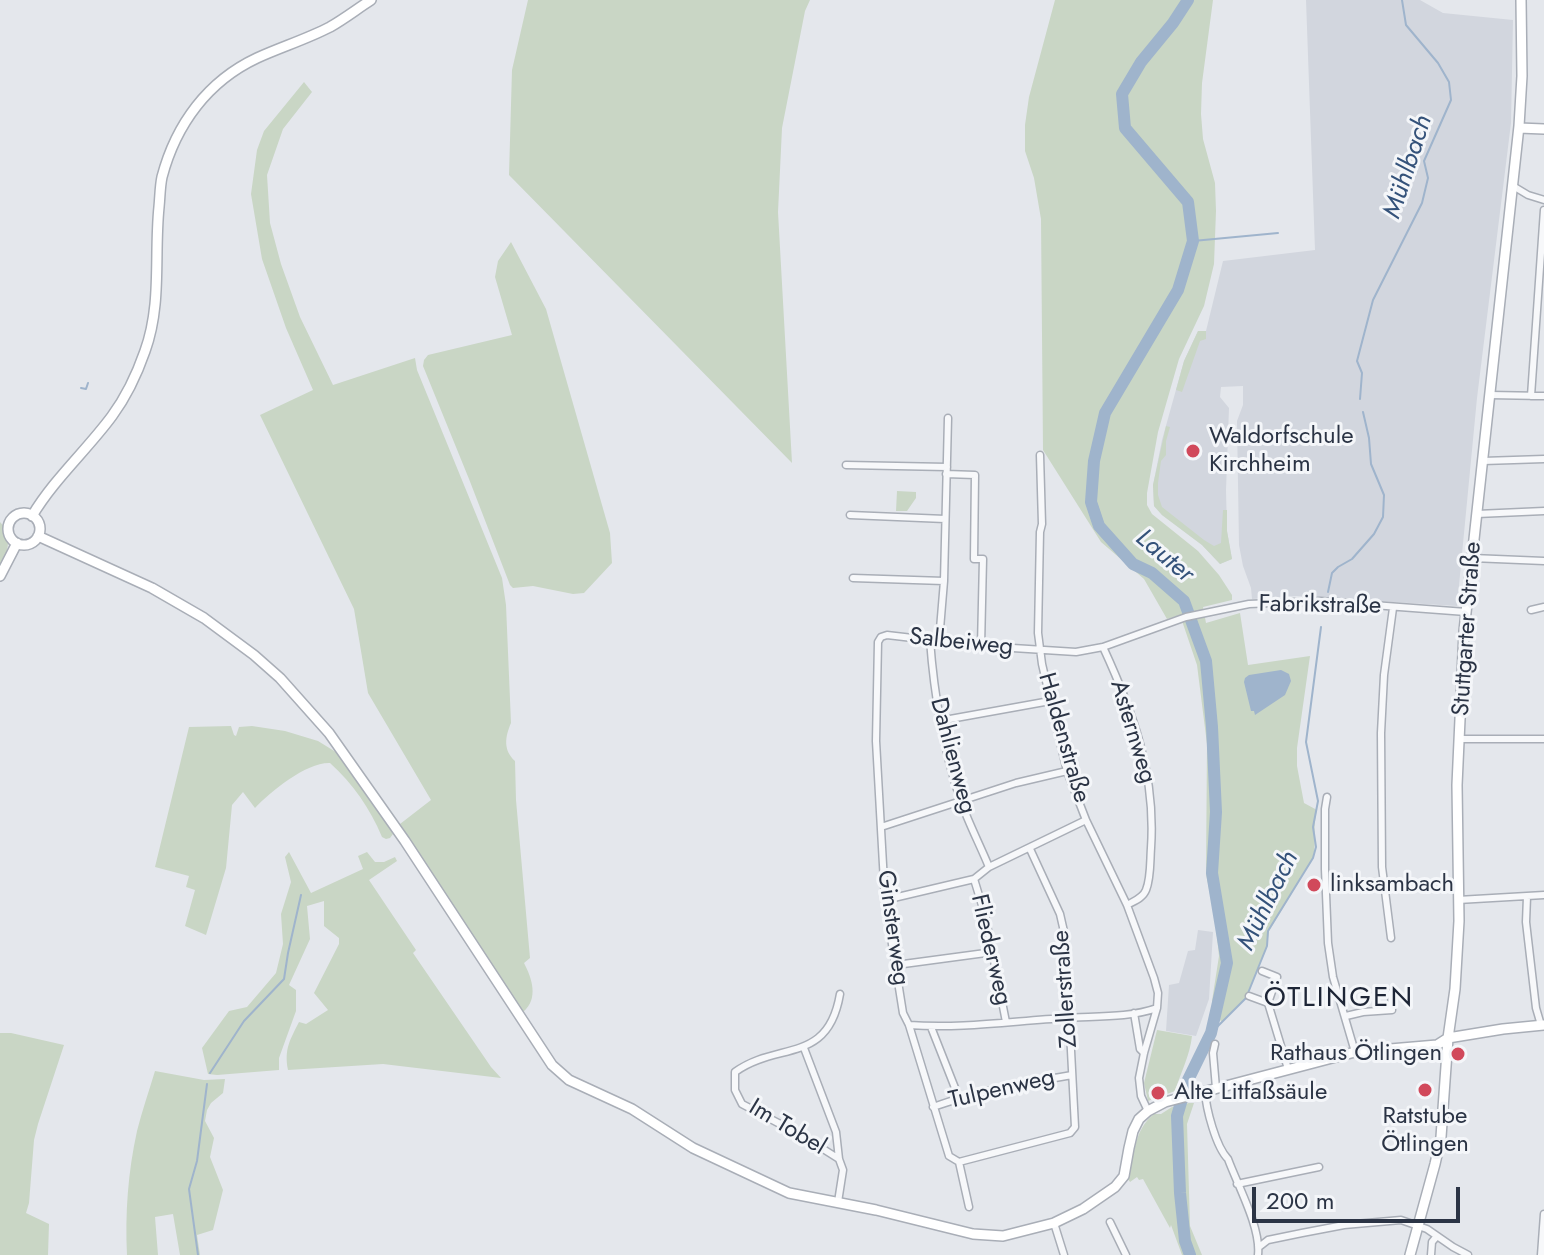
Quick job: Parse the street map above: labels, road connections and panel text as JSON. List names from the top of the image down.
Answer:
{
  "streets": {
    "main road": ["Stuttgarter Straße"],
    "street": [
      "Fabrikstraße",
      "Salbeiweg",
      "Asternweg",
      "Haldenstraße",
      "Dahlienweg",
      "Ginsterweg",
      "Fliederweg",
      "Zollerstraße",
      "Tulpenweg",
      "Im Tobel"
    ]
  },
  "crossings": [
    ["Fabrikstraße", "Stuttgarter Straße"],
    ["Fabrikstraße", "Asternweg"],
    ["Salbeiweg", "Haldenstraße"],
    ["Salbeiweg", "Dahlienweg"],
    ["Salbeiweg", "Ginsterweg"],
    ["Asternweg", "Haldenstraße"],
    ["Ginsterweg", "Zollerstraße"],
    ["Ginsterweg", "Tulpenweg"],
    ["Zollerstraße", "Tulpenweg"]
  ],
  "districts": ["ÖTLINGEN"],
  "water": ["Mühlbach", "Lauter"],
  "places": [
    "Waldorfschule Kirchheim",
    "linksambach",
    "Rathaus Ötlingen",
    "Ratstube Ötlingen",
    "Alte Litfaßsäule"
  ],
  "scale_bar": "200 m"
}
